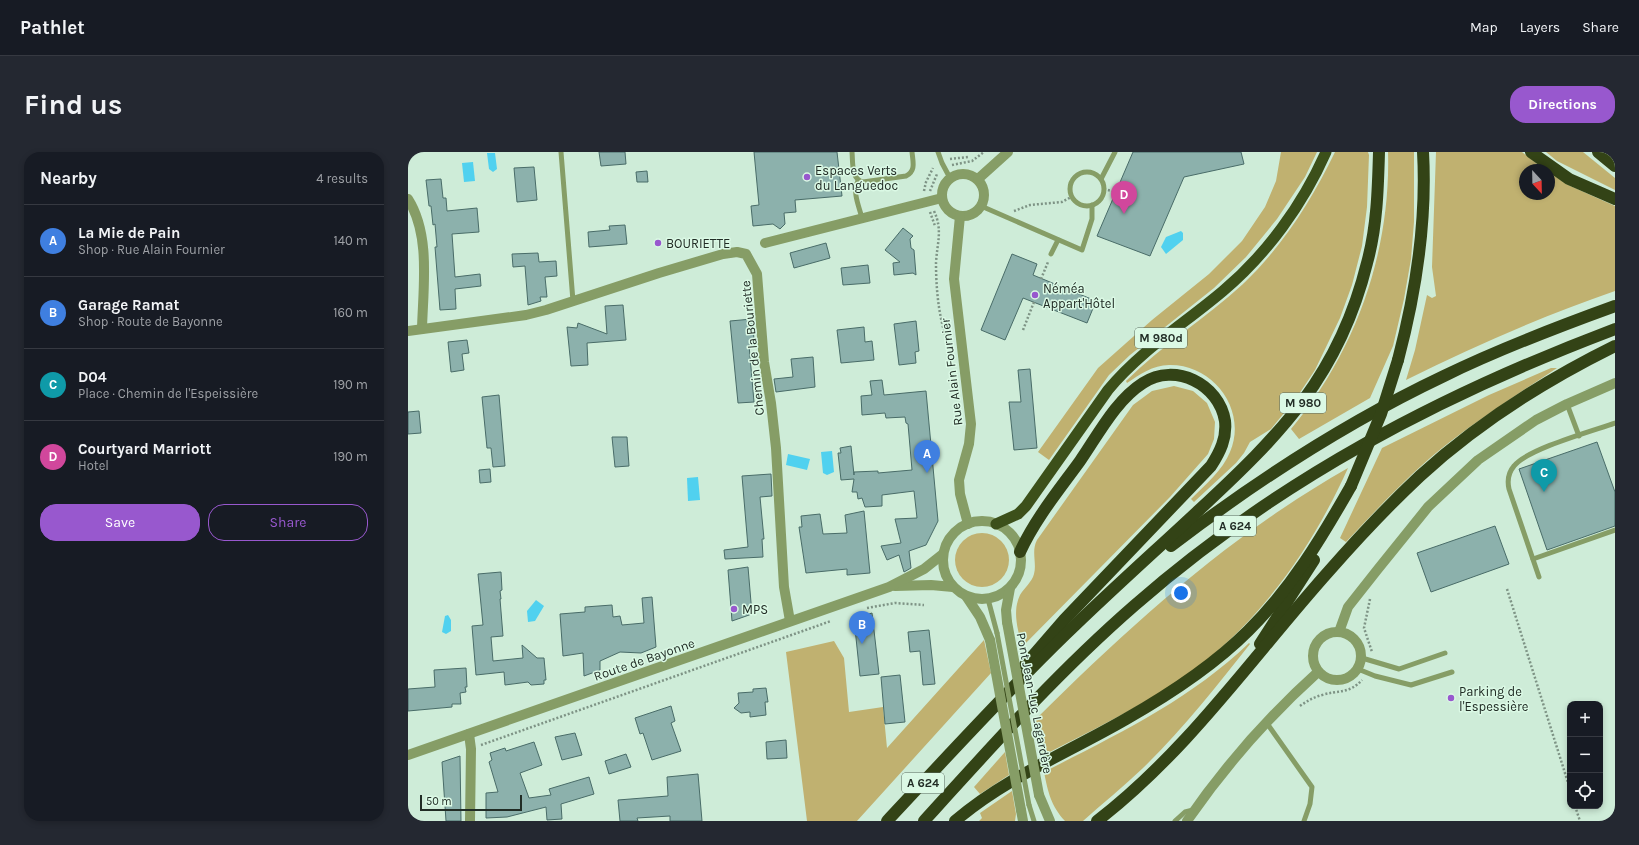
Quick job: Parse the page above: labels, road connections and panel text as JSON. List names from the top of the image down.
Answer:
{
  "streets": {
    "highway": ["M 980d", "M 980", "A 624"],
    "street": [
      "Chemin de la Bouriette",
      "Rue Alain Fournier",
      "Route de Bayonne",
      "Pont Jean-Luc Lagardère"
    ]
  },
  "crossings": [
    ["M 980d", "Rue Alain Fournier"],
    ["M 980d", "Route de Bayonne"],
    ["M 980d", "Pont Jean-Luc Lagardère"],
    ["Chemin de la Bouriette", "Route de Bayonne"],
    ["Rue Alain Fournier", "Route de Bayonne"],
    ["Rue Alain Fournier", "Pont Jean-Luc Lagardère"],
    ["M 980", "A 624"],
    ["Route de Bayonne", "Pont Jean-Luc Lagardère"]
  ],
  "places": [
    "Espaces Verts du Languedoc",
    "BOURIETTE",
    "Néméa Appart'Hôtel",
    "MPS",
    "Parking de l'Espessière"
  ],
  "scale_bar": "50 m",
  "north": "bottom",
  "page": {
    "header": "Pathlet",
    "nav": ["Map", "Layers", "Share"],
    "buttons": [
      "Directions",
      ["Save", "Share"]
    ],
    "title": "Find us",
    "heading": ["Nearby", "4 results"],
    "pins": [
      "D",
      "A",
      "C",
      "B"
    ],
    "list": [
      {
        "mark": "A",
        "name": "La Mie de Pain",
        "note": "Shop · Rue Alain Fournier",
        "value": "140 m"
      },
      {
        "mark": "B",
        "name": "Garage Ramat",
        "note": "Shop · Route de Bayonne",
        "value": "160 m"
      },
      {
        "mark": "C",
        "name": "D04",
        "note": "Place · Chemin de l'Espeissière",
        "value": "190 m"
      },
      {
        "mark": "D",
        "name": "Courtyard Marriott",
        "note": "Hotel",
        "value": "190 m"
      }
    ],
    "map_buttons": ["+", "−"],
    "scale": "50 m"
  }
}
